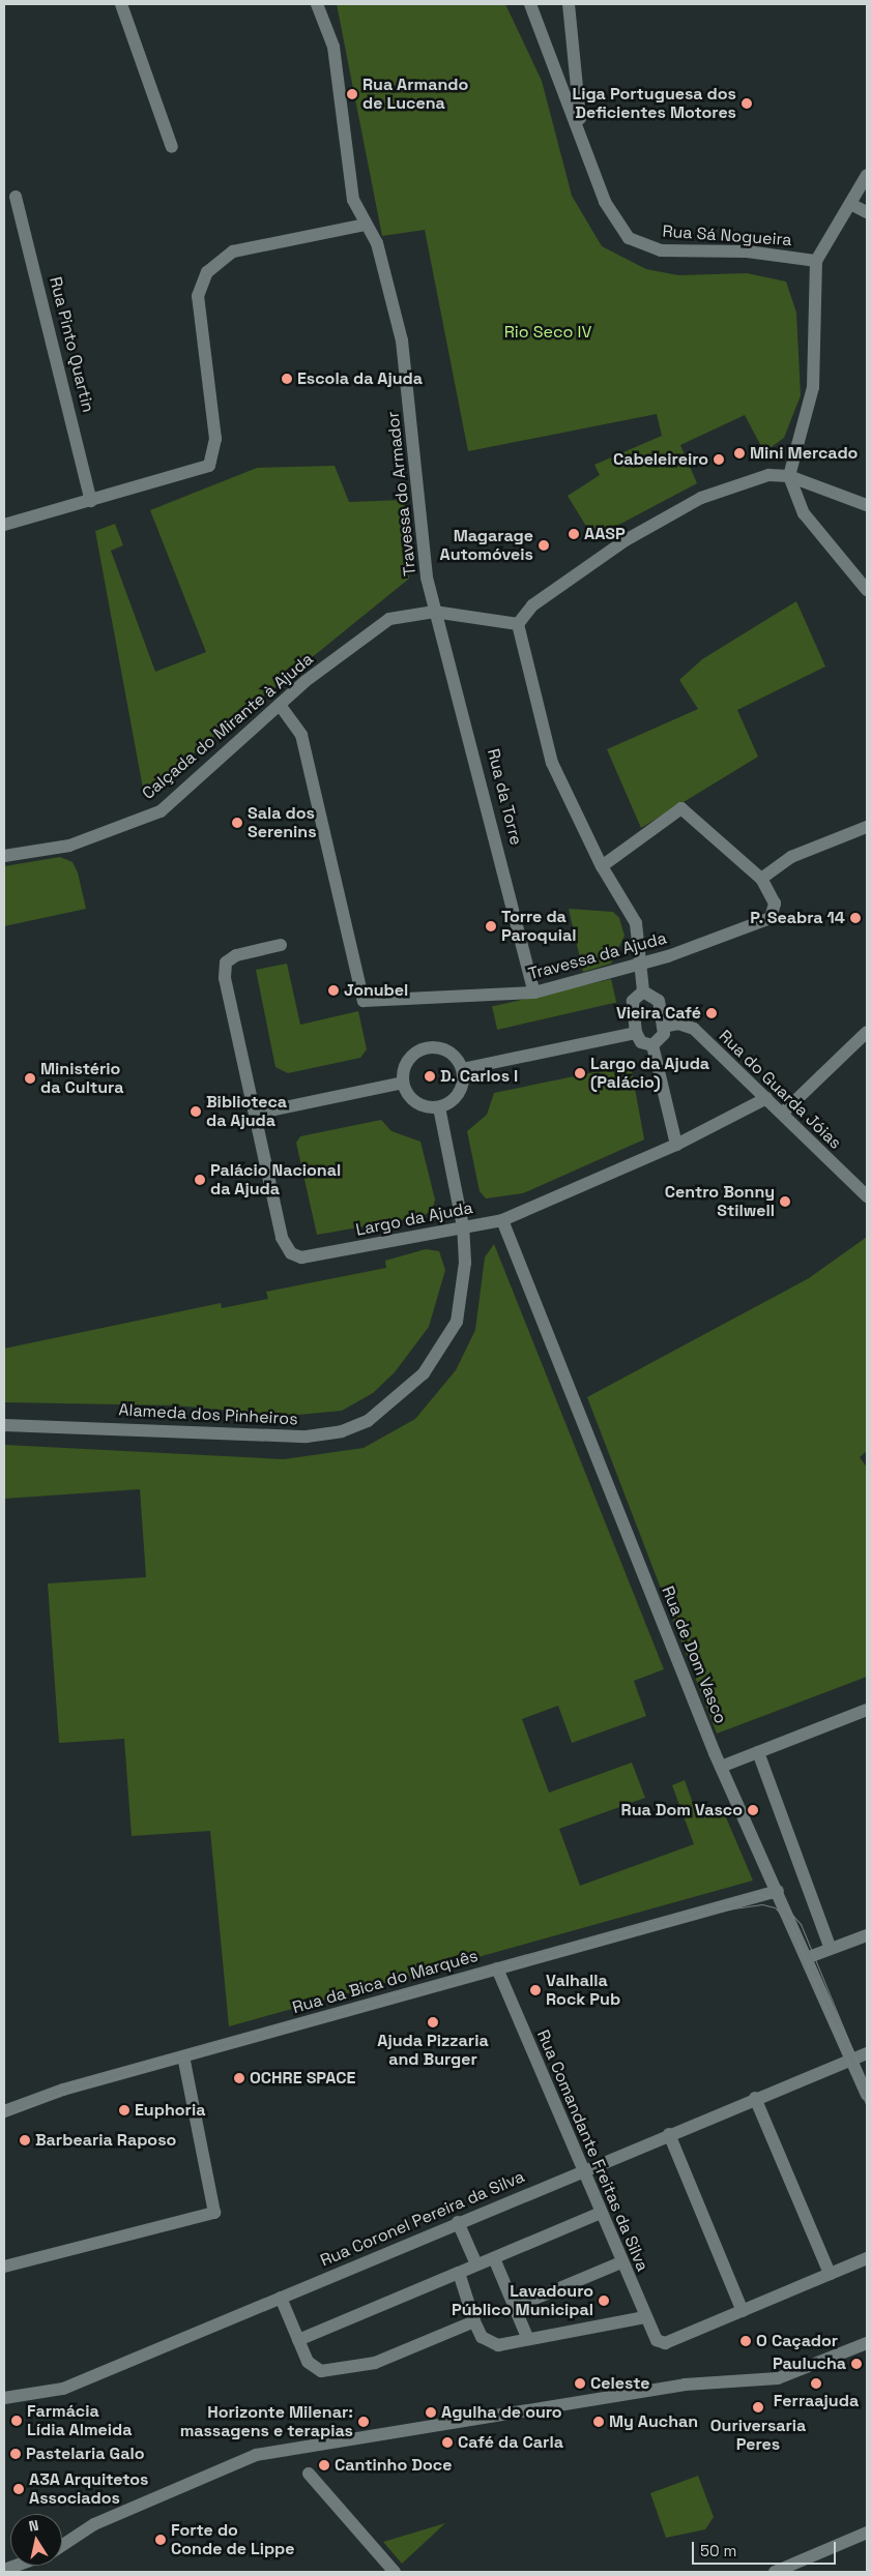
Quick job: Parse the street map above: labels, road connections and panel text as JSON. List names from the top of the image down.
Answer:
{
  "streets": {
    "street": [
      "Rua Sá Nogueira",
      "Rua Pinto Quartin",
      "Travessa do Armador",
      "Calçada do Mirante à Ajuda",
      "Rua da Torre",
      "Travessa da Ajuda",
      "Rua do Guarda Jóias",
      "Largo da Ajuda",
      "Alameda dos Pinheiros",
      "Rua de Dom Vasco",
      "Rua da Bica do Marquês",
      "Rua Comandante Freitas da Silva",
      "Rua Coronel Pereira da Silva"
    ]
  },
  "crossings": [
    ["Travessa do Armador", "Calçada do Mirante à Ajuda"],
    ["Travessa do Armador", "Rua da Torre"],
    ["Calçada do Mirante à Ajuda", "Rua da Torre"],
    ["Calçada do Mirante à Ajuda", "Travessa da Ajuda"],
    ["Rua da Torre", "Travessa da Ajuda"],
    ["Rua do Guarda Jóias", "Largo da Ajuda"],
    ["Largo da Ajuda", "Alameda dos Pinheiros"],
    ["Largo da Ajuda", "Rua de Dom Vasco"],
    ["Rua de Dom Vasco", "Rua da Bica do Marquês"],
    ["Rua de Dom Vasco", "Rua Coronel Pereira da Silva"],
    ["Rua da Bica do Marquês", "Rua Comandante Freitas da Silva"],
    ["Rua Comandante Freitas da Silva", "Rua Coronel Pereira da Silva"]
  ],
  "parks": ["Rio Seco IV"],
  "places": [
    "Rua Armando de Lucena",
    "Liga Portuguesa dos Deficientes Motores",
    "Escola da Ajuda",
    "Mini Mercado",
    "Cabeleireiro",
    "AASP",
    "Magarage Automóveis",
    "Sala dos Serenins",
    "P. Seabra 14",
    "Torre da Paroquial",
    "Jonubel",
    "Vieira Café",
    "Largo da Ajuda (Palácio)",
    "D. Carlos I",
    "Ministério da Cultura",
    "Biblioteca da Ajuda",
    "Palácio Nacional da Ajuda",
    "Centro Bonny Stilwell",
    "Rua Dom Vasco",
    "Valhalla Rock Pub",
    "Ajuda Pizzaria and Burger",
    "OCHRE SPACE",
    "Euphoria",
    "Barbearia Raposo",
    "Lavadouro Público Municipal",
    "O Caçador",
    "Paulucha",
    "Celeste",
    "Ferraajuda",
    "Ouriversaria Peres",
    "Agulha de ouro",
    "Farmácia Lídia Almeida",
    "Horizonte Milenar: massagens e terapias",
    "My Auchan",
    "Café da Carla",
    "Pastelaria Galo",
    "Cantinho Doce",
    "A3A Arquitetos Associados",
    "Forte do Conde de Lippe"
  ],
  "scale_bar": "50 m",
  "north": "top"
}
